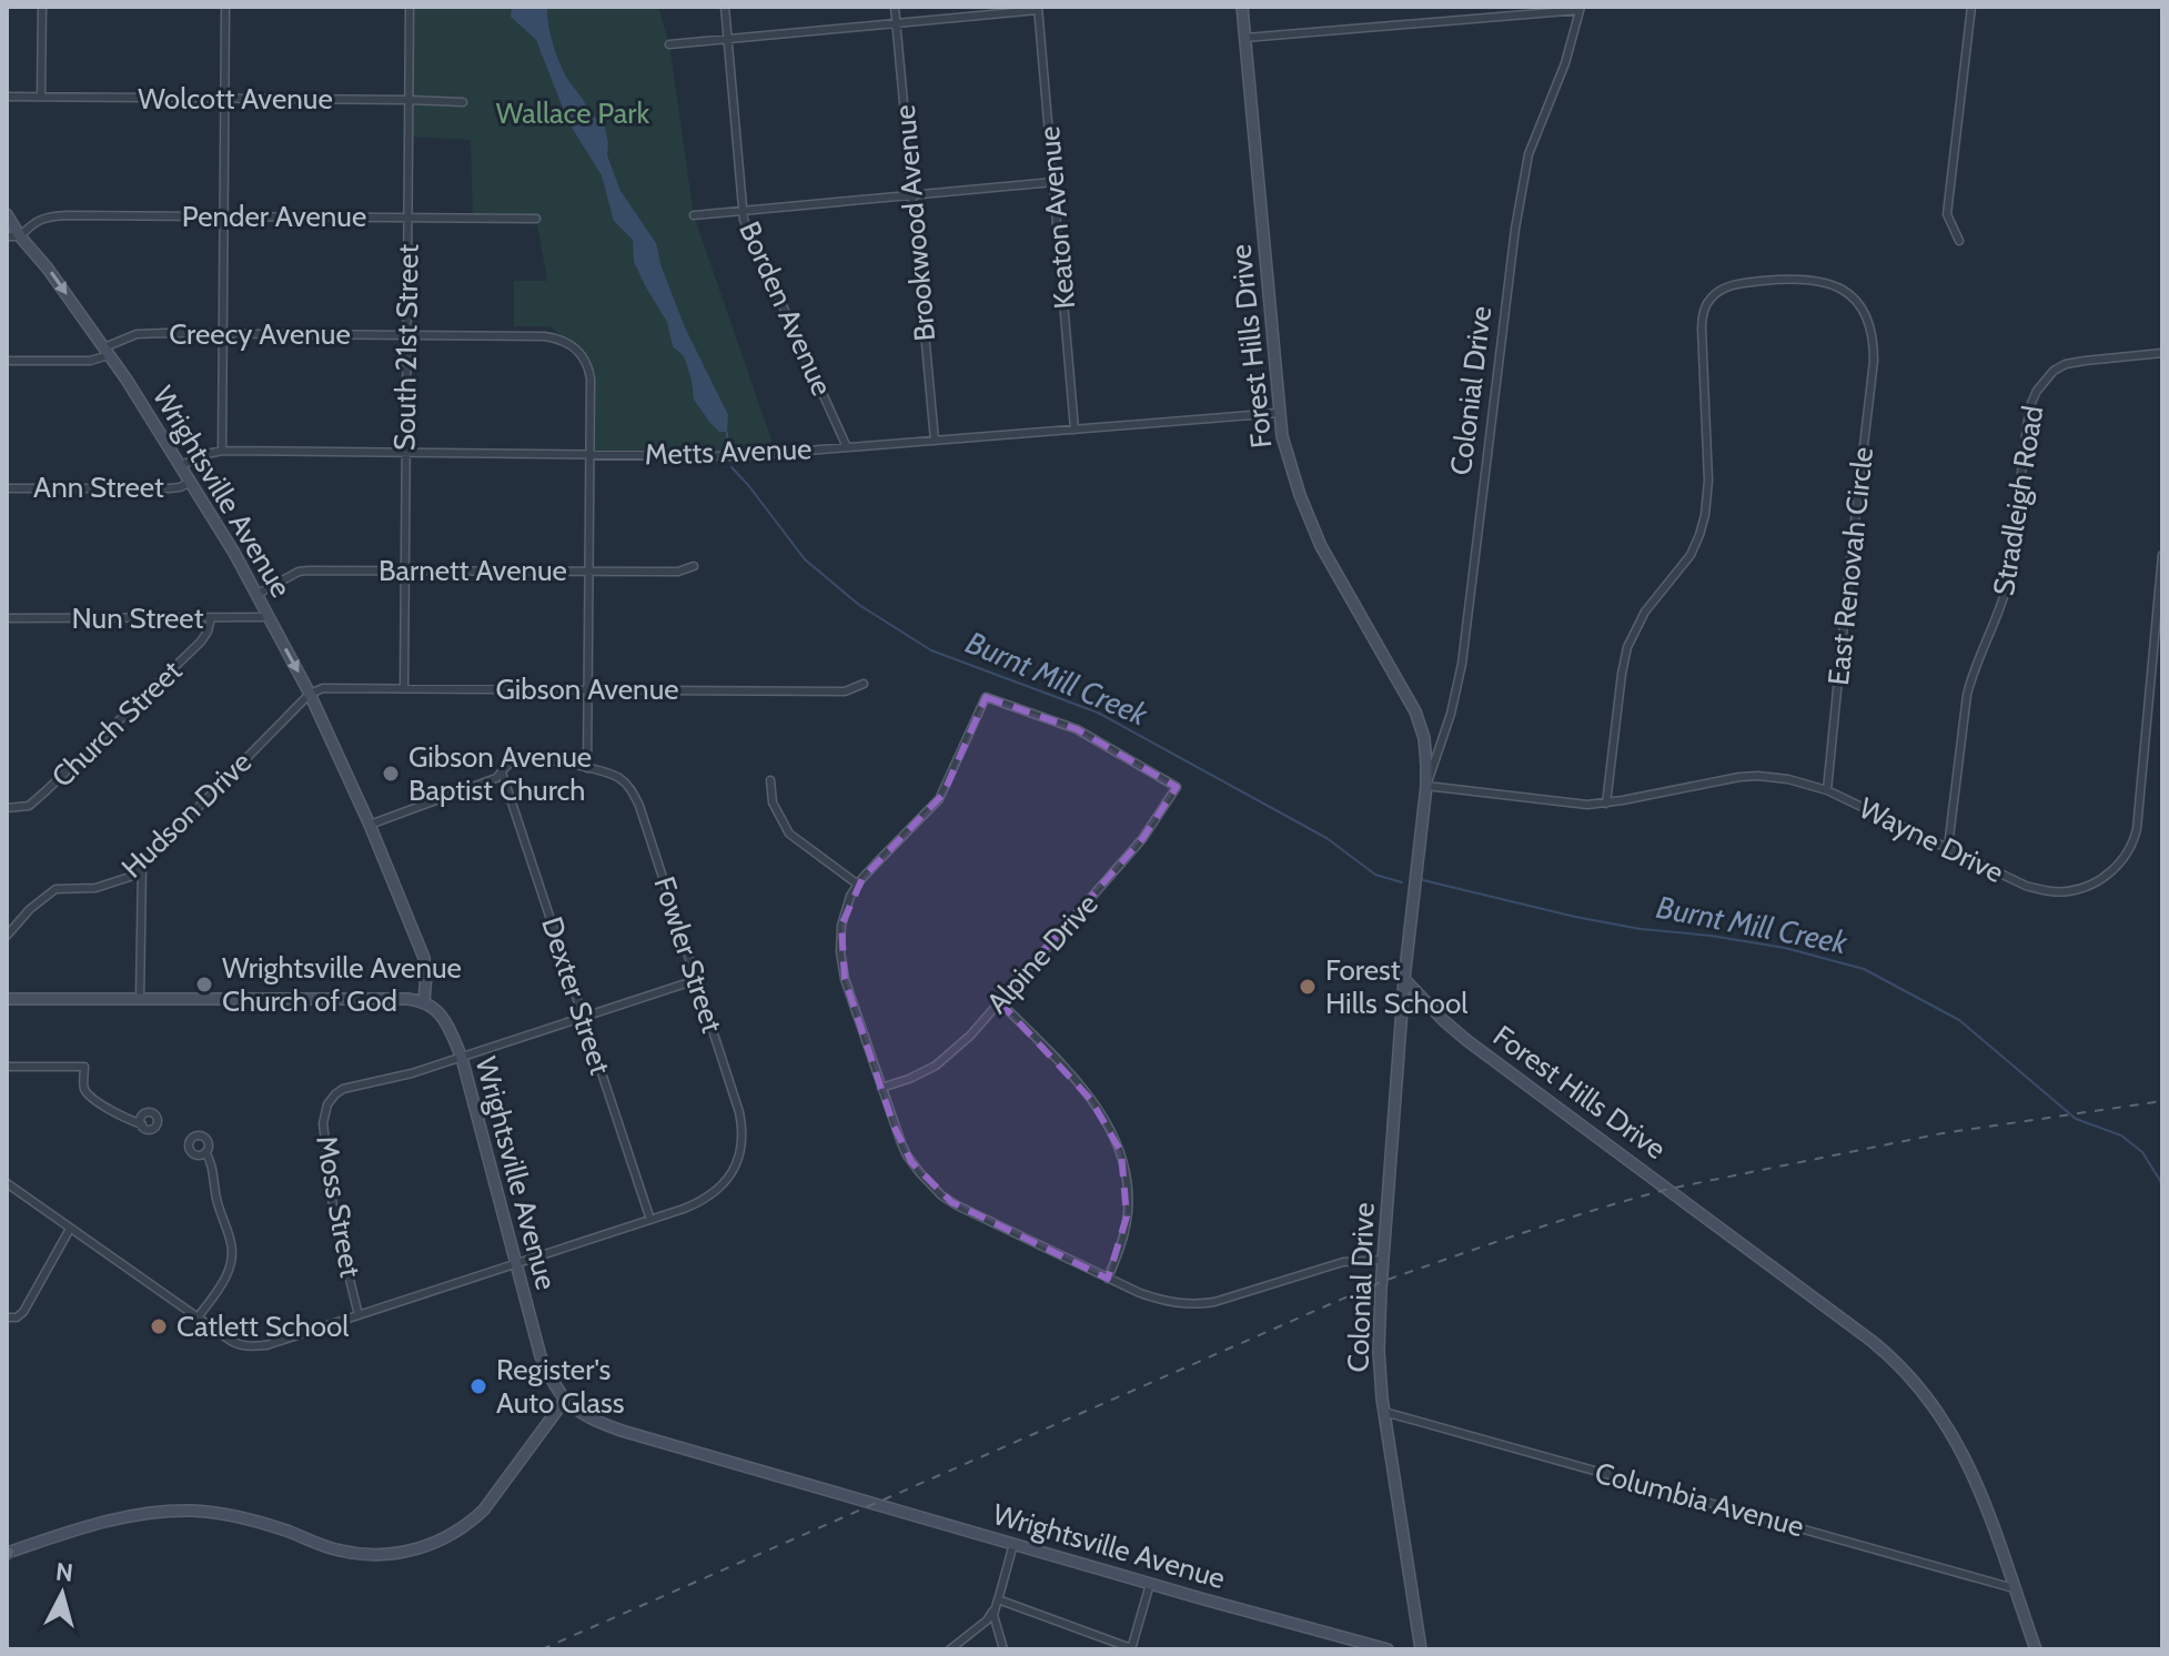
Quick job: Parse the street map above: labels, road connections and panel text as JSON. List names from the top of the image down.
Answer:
{
  "streets": {
    "street": [
      "Wolcott Avenue",
      "Pender Avenue",
      "Keaton Avenue",
      "Brookwood Avenue",
      "Borden Avenue",
      "Creecy Avenue",
      "Forest Hills Drive",
      "South 21st Street",
      "Colonial Drive",
      "Metts Avenue",
      "Ann Street",
      "Wrightsville Avenue",
      "Stradleigh Road",
      "East Renovah Circle",
      "Barnett Avenue",
      "Nun Street",
      "Gibson Avenue",
      "Church Street",
      "Hudson Drive",
      "Wayne Drive",
      "Alpine Drive",
      "Fowler Street",
      "Dexter Street",
      "Moss Street",
      "Columbia Avenue"
    ]
  },
  "crossings": [
    ["Wolcott Avenue", "South 21st Street"],
    ["Pender Avenue", "South 21st Street"],
    ["Pender Avenue", "Wrightsville Avenue"],
    ["Keaton Avenue", "Metts Avenue"],
    ["Brookwood Avenue", "Metts Avenue"],
    ["Borden Avenue", "Metts Avenue"],
    ["Creecy Avenue", "South 21st Street"],
    ["Creecy Avenue", "Metts Avenue"],
    ["Creecy Avenue", "Wrightsville Avenue"],
    ["Forest Hills Drive", "Colonial Drive"],
    ["Forest Hills Drive", "Metts Avenue"],
    ["Forest Hills Drive", "Wayne Drive"],
    ["Forest Hills Drive", "Columbia Avenue"],
    ["South 21st Street", "Metts Avenue"],
    ["South 21st Street", "Barnett Avenue"],
    ["South 21st Street", "Gibson Avenue"],
    ["Colonial Drive", "Wayne Drive"],
    ["Colonial Drive", "Columbia Avenue"],
    ["Metts Avenue", "Wrightsville Avenue"],
    ["Ann Street", "Wrightsville Avenue"],
    ["Wrightsville Avenue", "Barnett Avenue"],
    ["Wrightsville Avenue", "Nun Street"],
    ["Wrightsville Avenue", "Gibson Avenue"],
    ["Wrightsville Avenue", "Hudson Drive"],
    ["Wrightsville Avenue", "Fowler Street"],
    ["Wrightsville Avenue", "Moss Street"],
    ["Stradleigh Road", "Wayne Drive"],
    ["East Renovah Circle", "Wayne Drive"],
    ["Nun Street", "Church Street"],
    ["Gibson Avenue", "Hudson Drive"],
    ["Fowler Street", "Dexter Street"]
  ],
  "water": ["Burnt Mill Creek"],
  "parks": ["Wallace Park"],
  "places": [
    "Gibson Avenue Baptist Church",
    "Wrightsville Avenue Church of God",
    "Forest Hills School",
    "Catlett School",
    "Register's Auto Glass"
  ],
  "north": "top"
}
